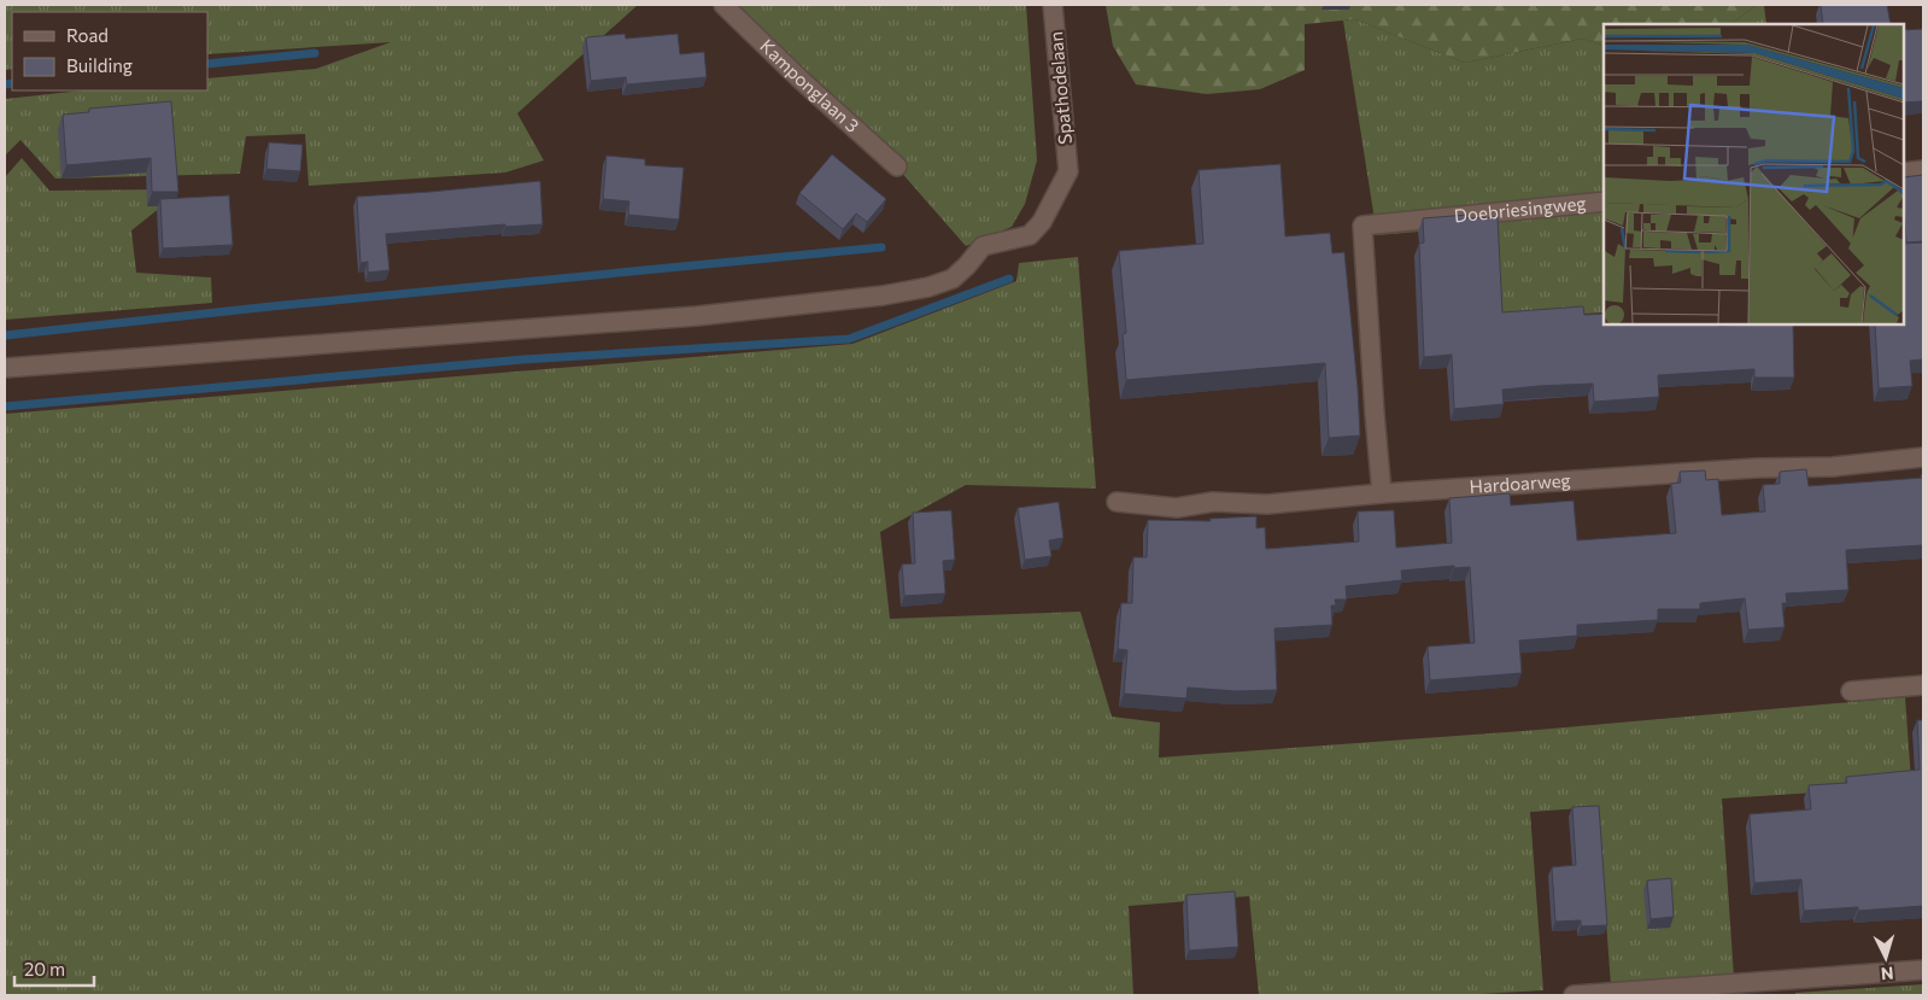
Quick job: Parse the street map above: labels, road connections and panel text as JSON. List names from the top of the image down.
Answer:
{
  "streets": {
    "street": [
      "Kamponglaan 3",
      "Spathodelaan",
      "Doebriesingweg",
      "Hardoarweg"
    ]
  },
  "crossings": [
    ["Doebriesingweg", "Hardoarweg"]
  ],
  "legend": ["Road", "Building"],
  "scale_bar": "20 m",
  "north": "bottom"
}
